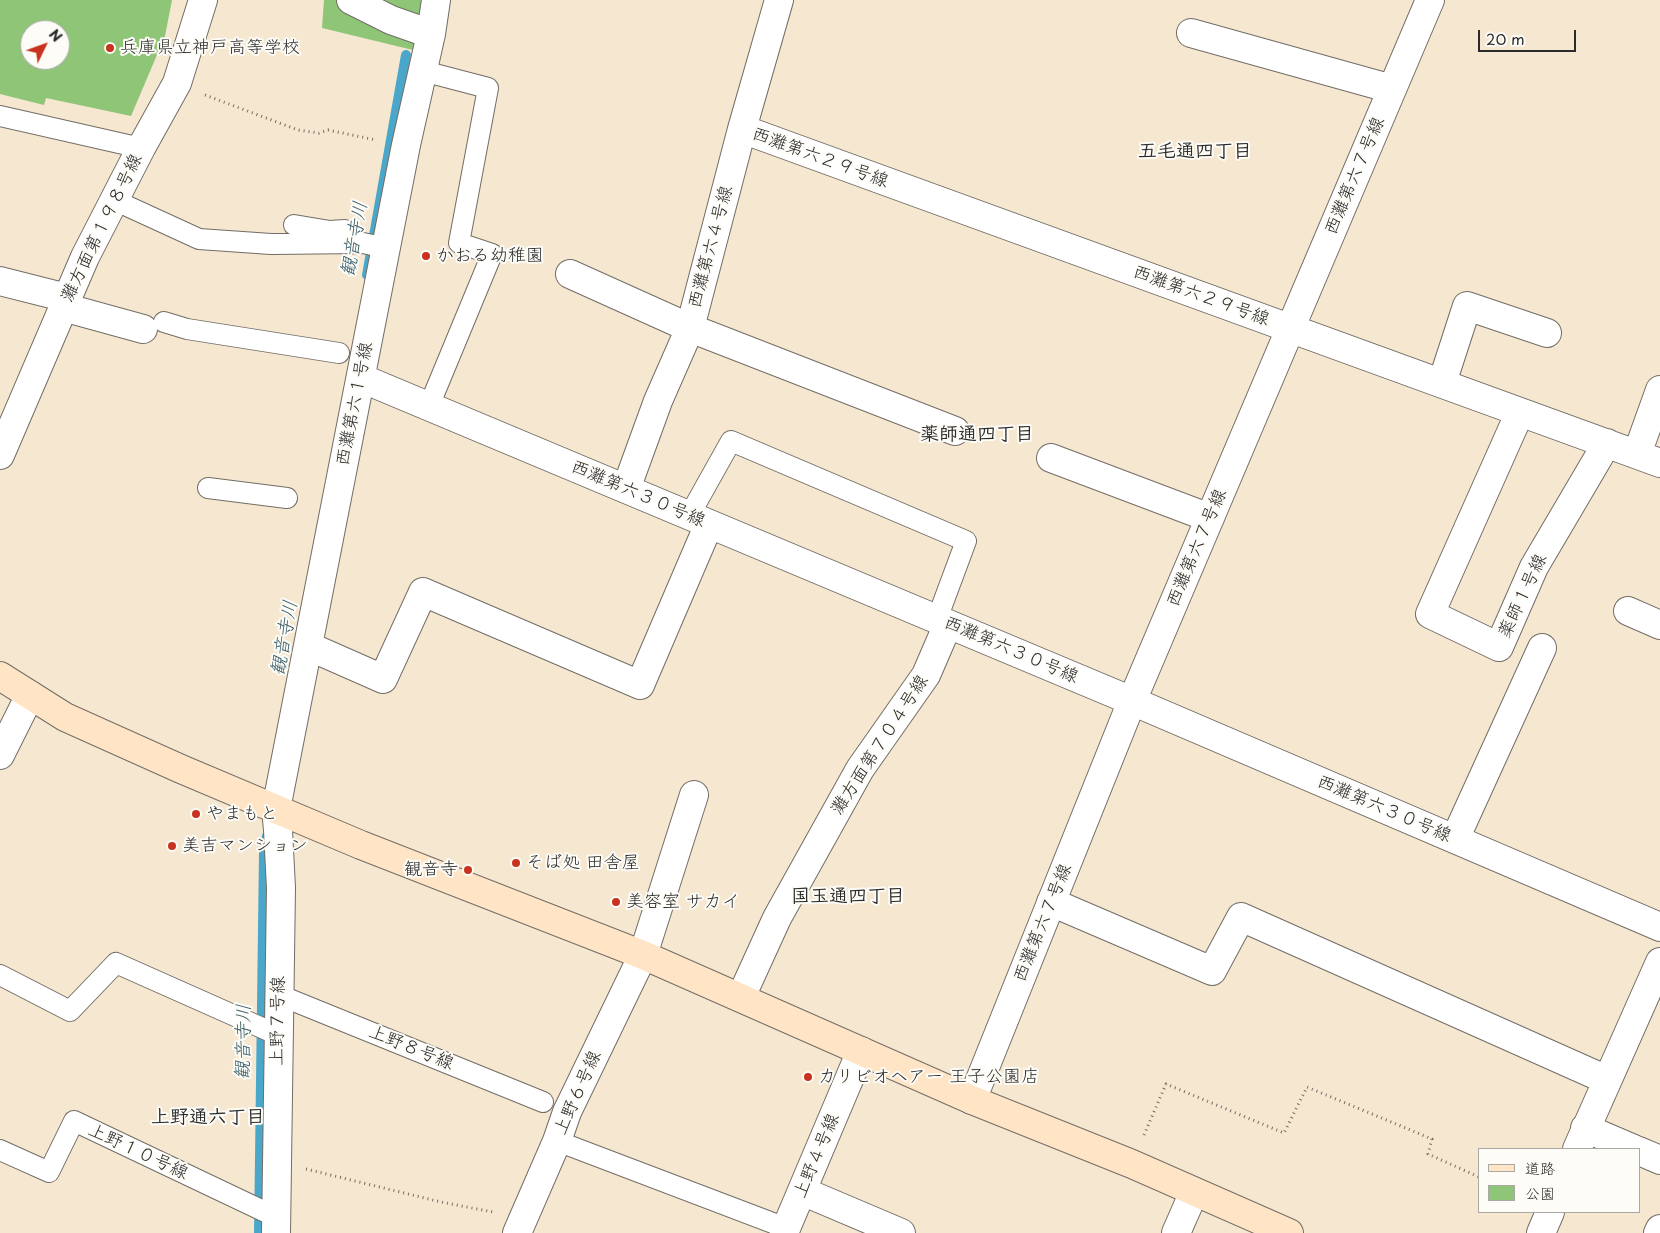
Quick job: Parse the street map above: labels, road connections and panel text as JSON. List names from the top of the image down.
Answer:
{
  "streets": {
    "street": [
      "西灘第六２９号線",
      "西灘第六７号線",
      "灘方面第１９８号線",
      "西灘第六４号線",
      "西灘第六１号線",
      "西灘第六３０号線",
      "薬師１号線",
      "灘方面第７０４号線",
      "上野７号線",
      "上野６号線",
      "上野４号線"
    ],
    "lane": ["上野８号線", "上野１０号線"]
  },
  "crossings": [
    ["西灘第六２９号線", "西灘第六７号線"],
    ["西灘第六２９号線", "西灘第六４号線"],
    ["西灘第六２９号線", "薬師１号線"],
    ["西灘第六７号線", "西灘第六３０号線"],
    ["西灘第六４号線", "西灘第六３０号線"],
    ["西灘第六１号線", "西灘第六３０号線"],
    ["西灘第六１号線", "上野７号線"],
    ["西灘第六３０号線", "灘方面第７０４号線"],
    ["上野７号線", "上野８号線"],
    ["上野７号線", "上野１０号線"]
  ],
  "districts": [
    "五毛通四丁目",
    "薬師通四丁目",
    "国玉通四丁目",
    "上野通六丁目"
  ],
  "water": ["観音寺川"],
  "places": [
    "兵庫県立神戸高等学校",
    "かおる幼稚園",
    "やまもと",
    "美吉マンション",
    "そば処 田舎屋",
    "観音寺",
    "美容室 サカイ",
    "カリビオヘアー 王子公園店"
  ],
  "legend": ["道路", "公園"],
  "scale_bar": "20 m",
  "north": "top right"
}
